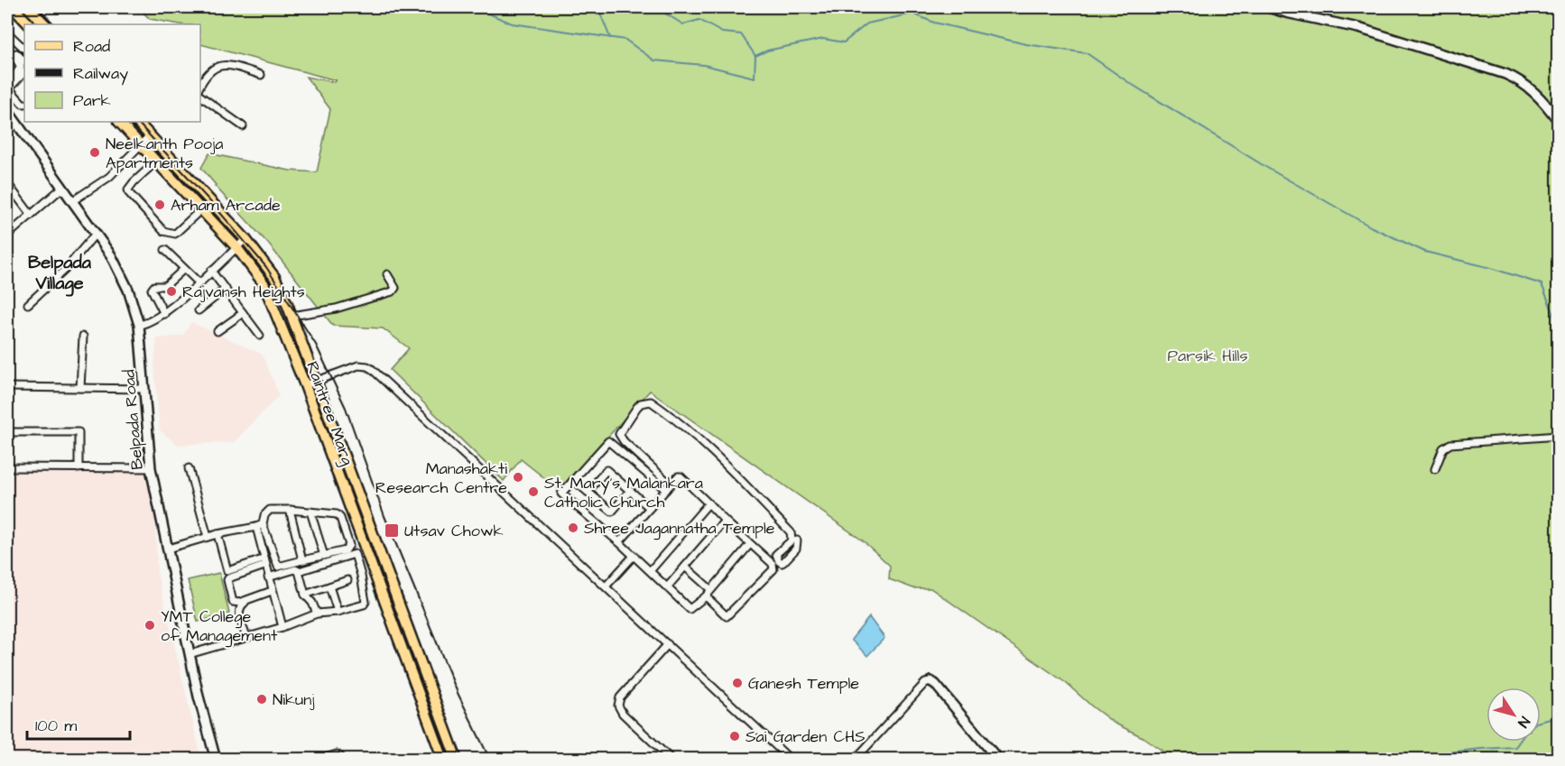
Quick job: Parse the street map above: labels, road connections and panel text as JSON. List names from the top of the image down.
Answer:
{
  "streets": {
    "main road": ["Raintree Marg"],
    "street": ["Belpada Road"]
  },
  "districts": ["Belpada Village"],
  "parks": ["Parsik Hills"],
  "places": {
    "other": [
      "Neelkanth Pooja Apartments",
      "Arham Arcade",
      "Rajvansh Heights",
      "Manashakti Research Centre",
      "St. Mary's Malankara Catholic Church",
      "Shree Jagannatha Temple",
      "YMT College of Management",
      "Ganesh Temple",
      "Nikunj",
      "Sai Garden CHS"
    ],
    "transit": ["Utsav Chowk"]
  },
  "legend": ["Road", "Railway", "Park"],
  "scale_bar": "100 m",
  "north": "bottom right"
}
